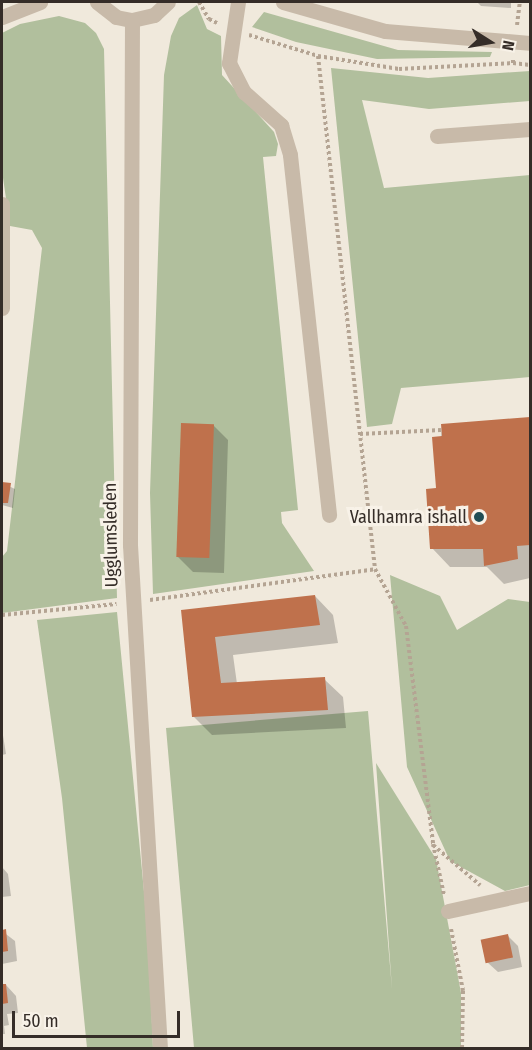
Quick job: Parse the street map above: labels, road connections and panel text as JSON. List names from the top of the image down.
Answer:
{
  "streets": {
    "street": ["Ugglumsleden"]
  },
  "places": ["Vallhamra ishall"],
  "scale_bar": "50 m",
  "north": "right"
}
